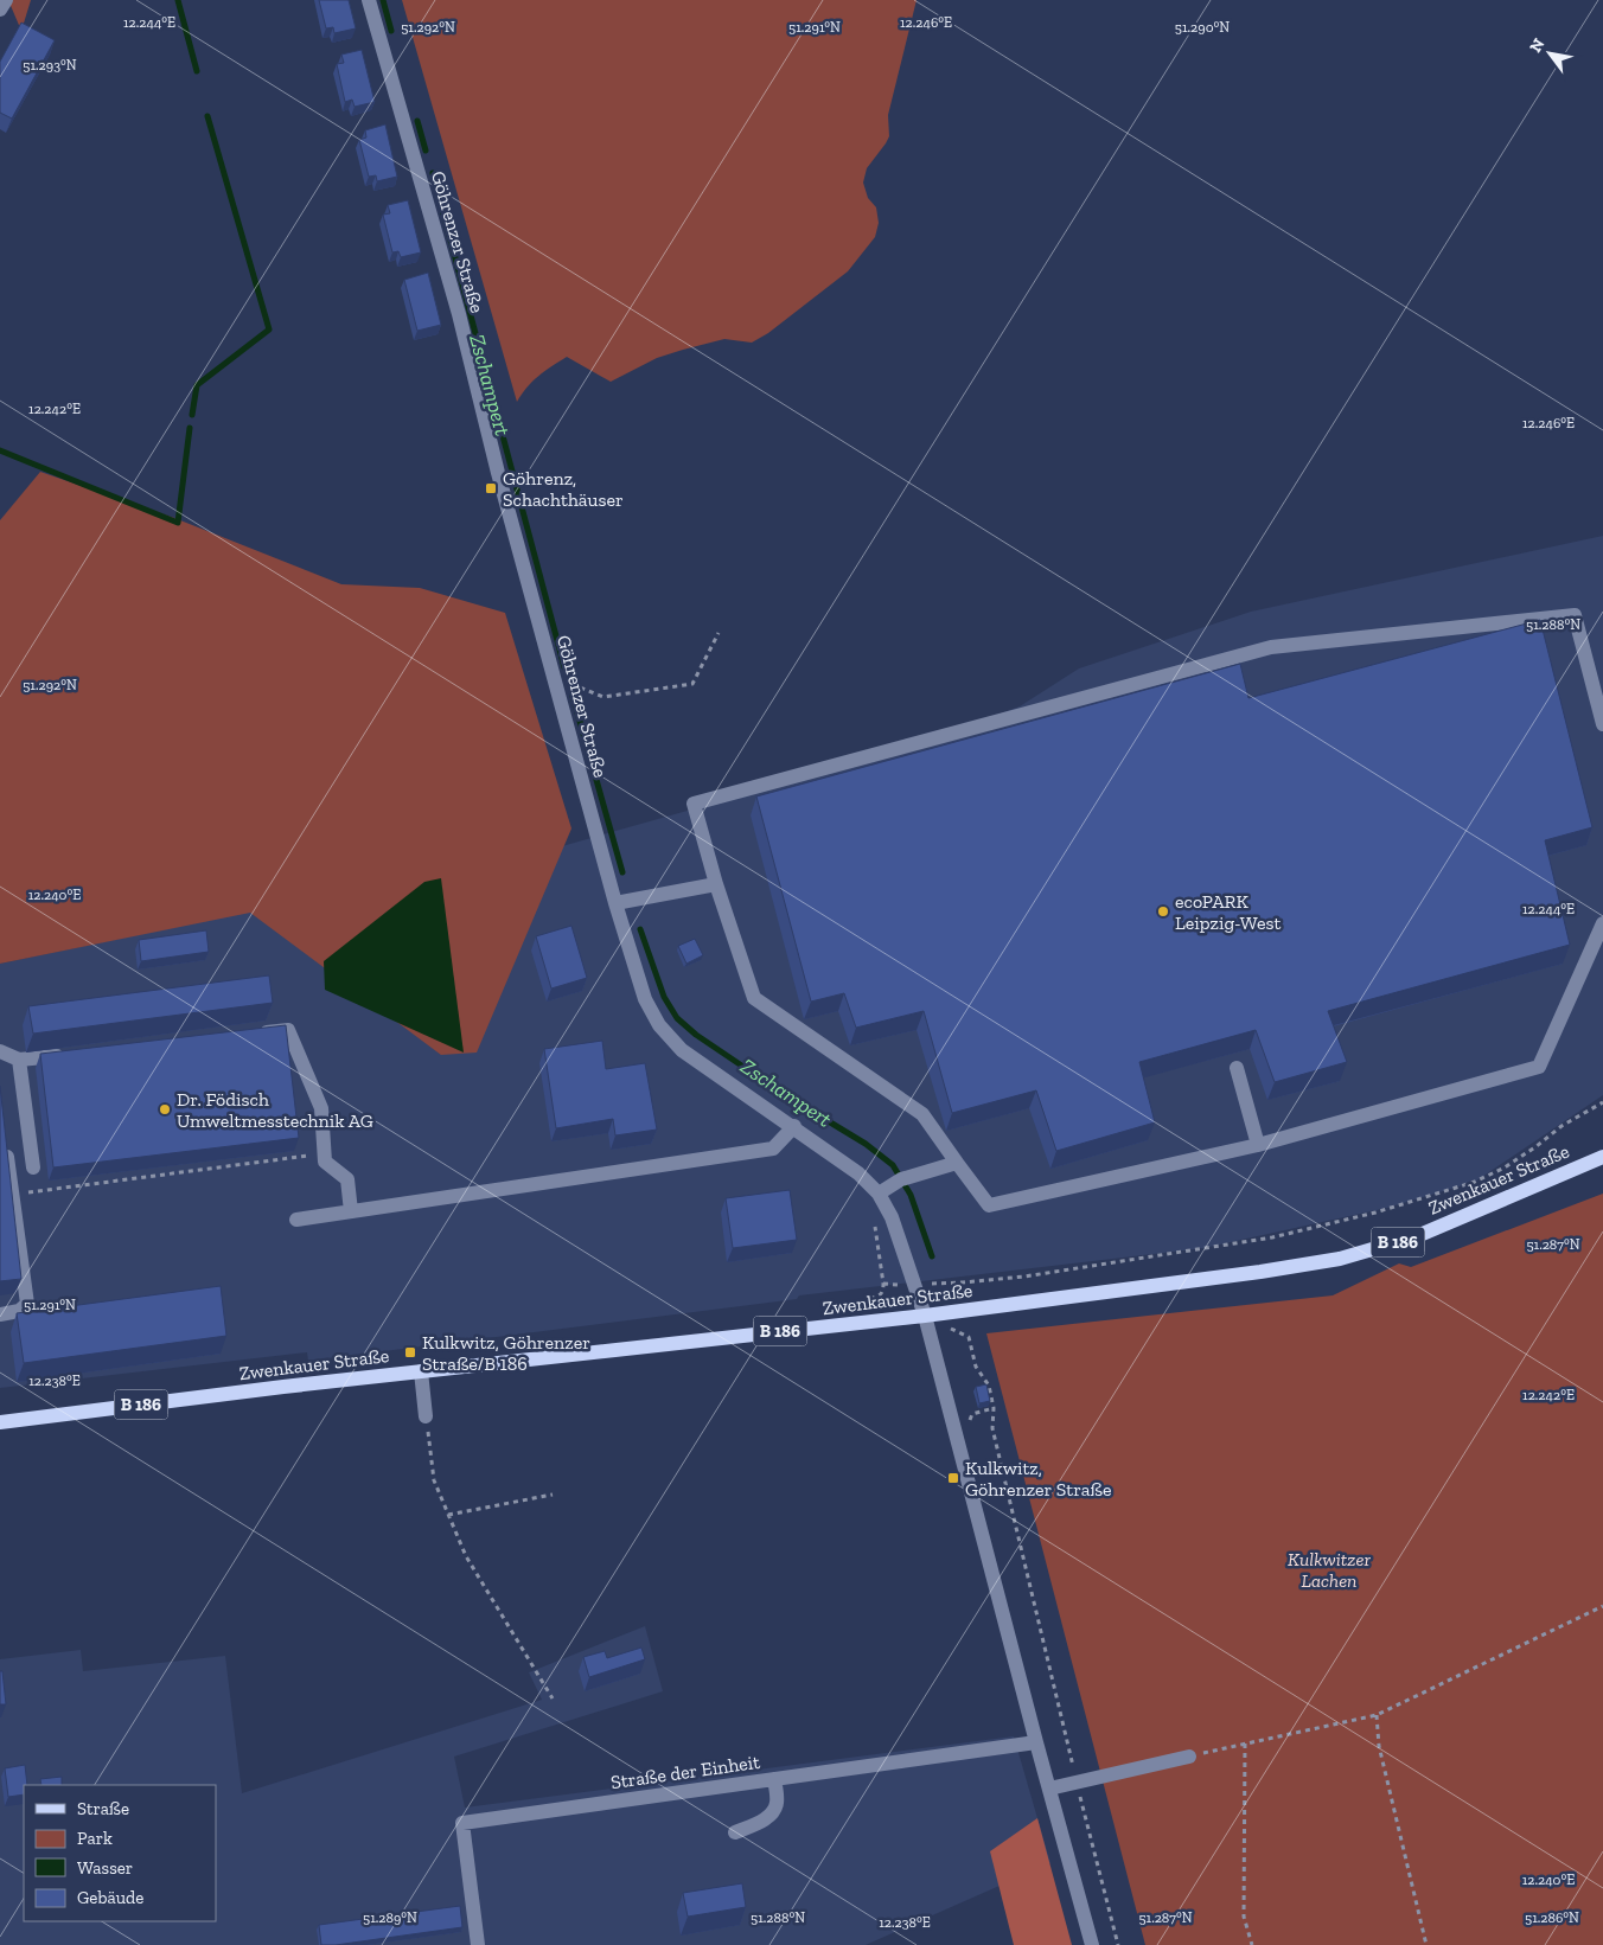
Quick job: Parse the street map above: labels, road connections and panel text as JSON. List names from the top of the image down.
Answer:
{
  "streets": {
    "main road": ["Zwenkauer Straße", "B 186"],
    "street": ["Göhrenzer Straße", "Straße der Einheit"]
  },
  "crossings": [
    ["Göhrenzer Straße", "Zwenkauer Straße"]
  ],
  "water": ["Zschampert"],
  "parks": ["Kulkwitzer Lachen"],
  "places": {
    "transit": ["Göhrenz, Schachthäuser", "Kulkwitz, Göhrenzer Straße/B 186", "Kulkwitz, Göhrenzer Straße"],
    "other": ["ecoPARK Leipzig-West", "Dr. Födisch Umweltmesstechnik AG"]
  },
  "legend": [
    "Straße",
    "Park",
    "Wasser",
    "Gebäude"
  ],
  "north": "top left",
  "coordinates": [
    "12.244°E",
    "12.246°E",
    "51.292°N",
    "51.291°N",
    "51.290°N",
    "51.293°N",
    "12.242°E",
    "51.288°N",
    "12.240°E",
    "51.287°N",
    "12.238°E",
    "51.289°N",
    "51.286°N"
  ]
}
